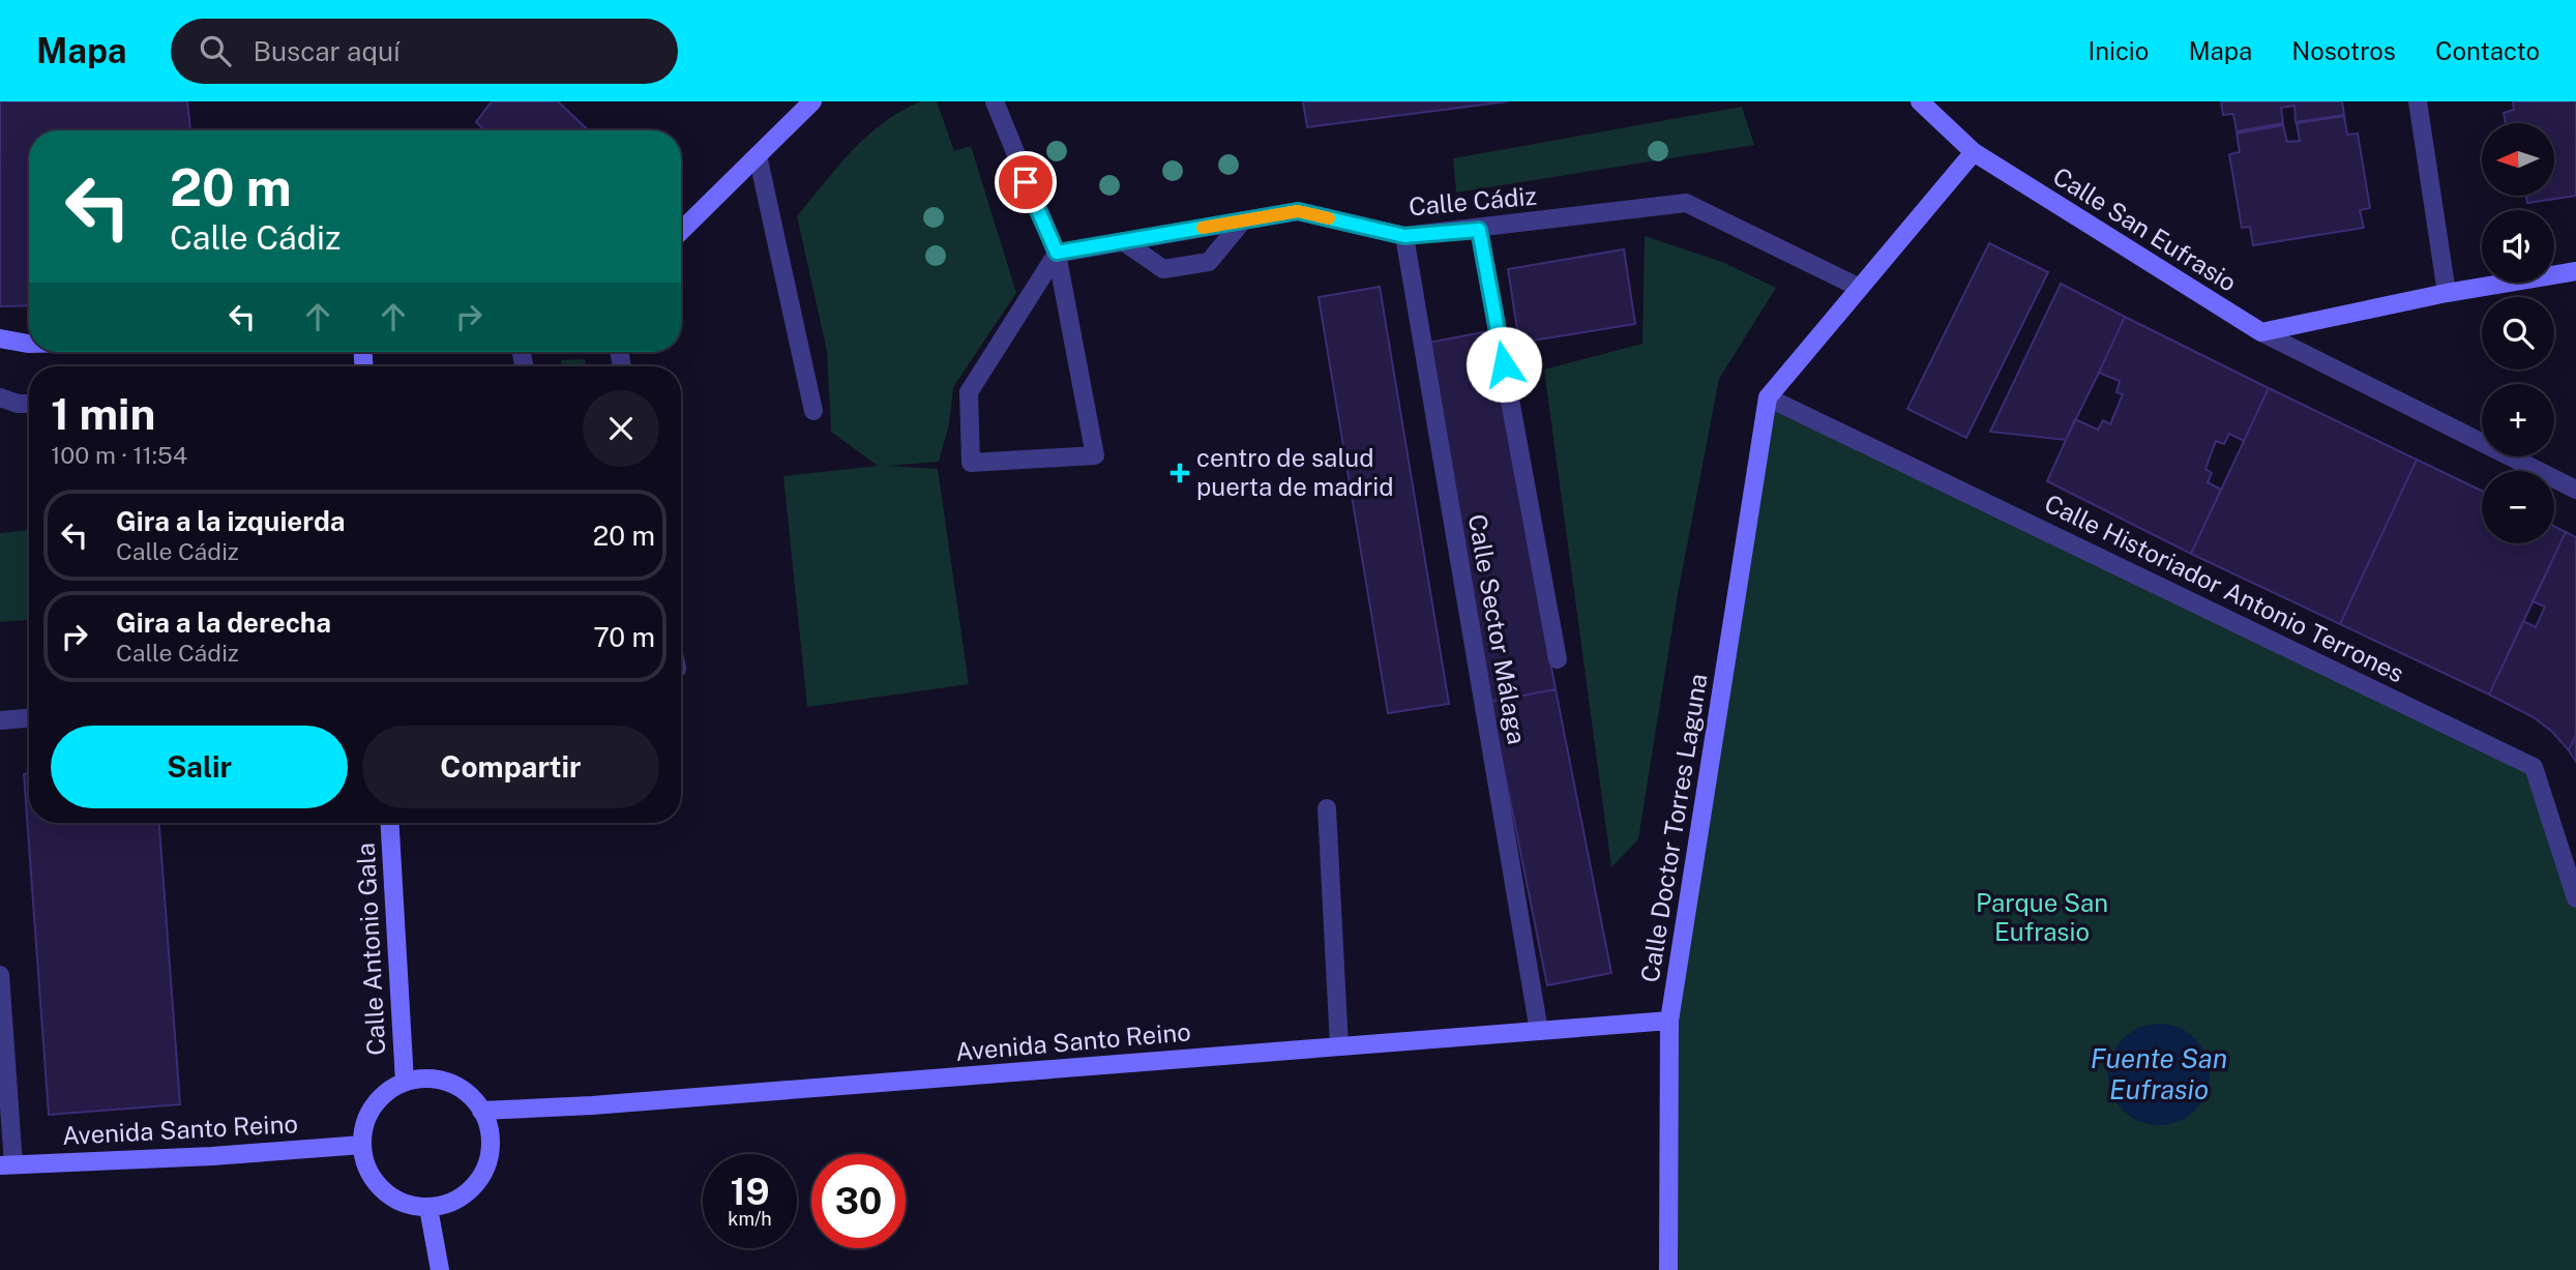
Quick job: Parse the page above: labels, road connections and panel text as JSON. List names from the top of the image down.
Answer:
{
  "streets": {
    "street": [
      "Calle Cádiz",
      "Calle San Eufrasio",
      "Calle Historiador Antonio Terrones",
      "Calle Sector Málaga",
      "Calle Doctor Torres Laguna",
      "Calle Antonio Gala",
      "Avenida Santo Reino"
    ]
  },
  "crossings": [
    ["Calle Cádiz", "Calle Sector Málaga"],
    ["Calle Historiador Antonio Terrones", "Calle Doctor Torres Laguna"],
    ["Calle Sector Málaga", "Avenida Santo Reino"],
    ["Calle Doctor Torres Laguna", "Avenida Santo Reino"],
    ["Calle Antonio Gala", "Avenida Santo Reino"]
  ],
  "water": ["Fuente San Eufrasio"],
  "parks": ["Parque San Eufrasio"],
  "places": {
    "health": ["centro de salud puerta de madrid"]
  },
  "north": "left",
  "page": {
    "header": "Mapa",
    "search": "Buscar aquí",
    "nav": [
      "Inicio",
      "Mapa",
      "Nosotros",
      "Contacto"
    ],
    "map_buttons": ["+", "−"],
    "turn": ["20 m", "Calle Cádiz"],
    "heading": ["1 min", "100 m · 11:54"],
    "list": [
      {
        "name": "Gira a la izquierda",
        "note": "Calle Cádiz",
        "value": "20 m"
      },
      {
        "name": "Gira a la derecha",
        "note": "Calle Cádiz",
        "value": "70 m"
      }
    ],
    "buttons": ["Salir", "Compartir"],
    "speed": "19 km/h",
    "limit": "30"
  }
}
